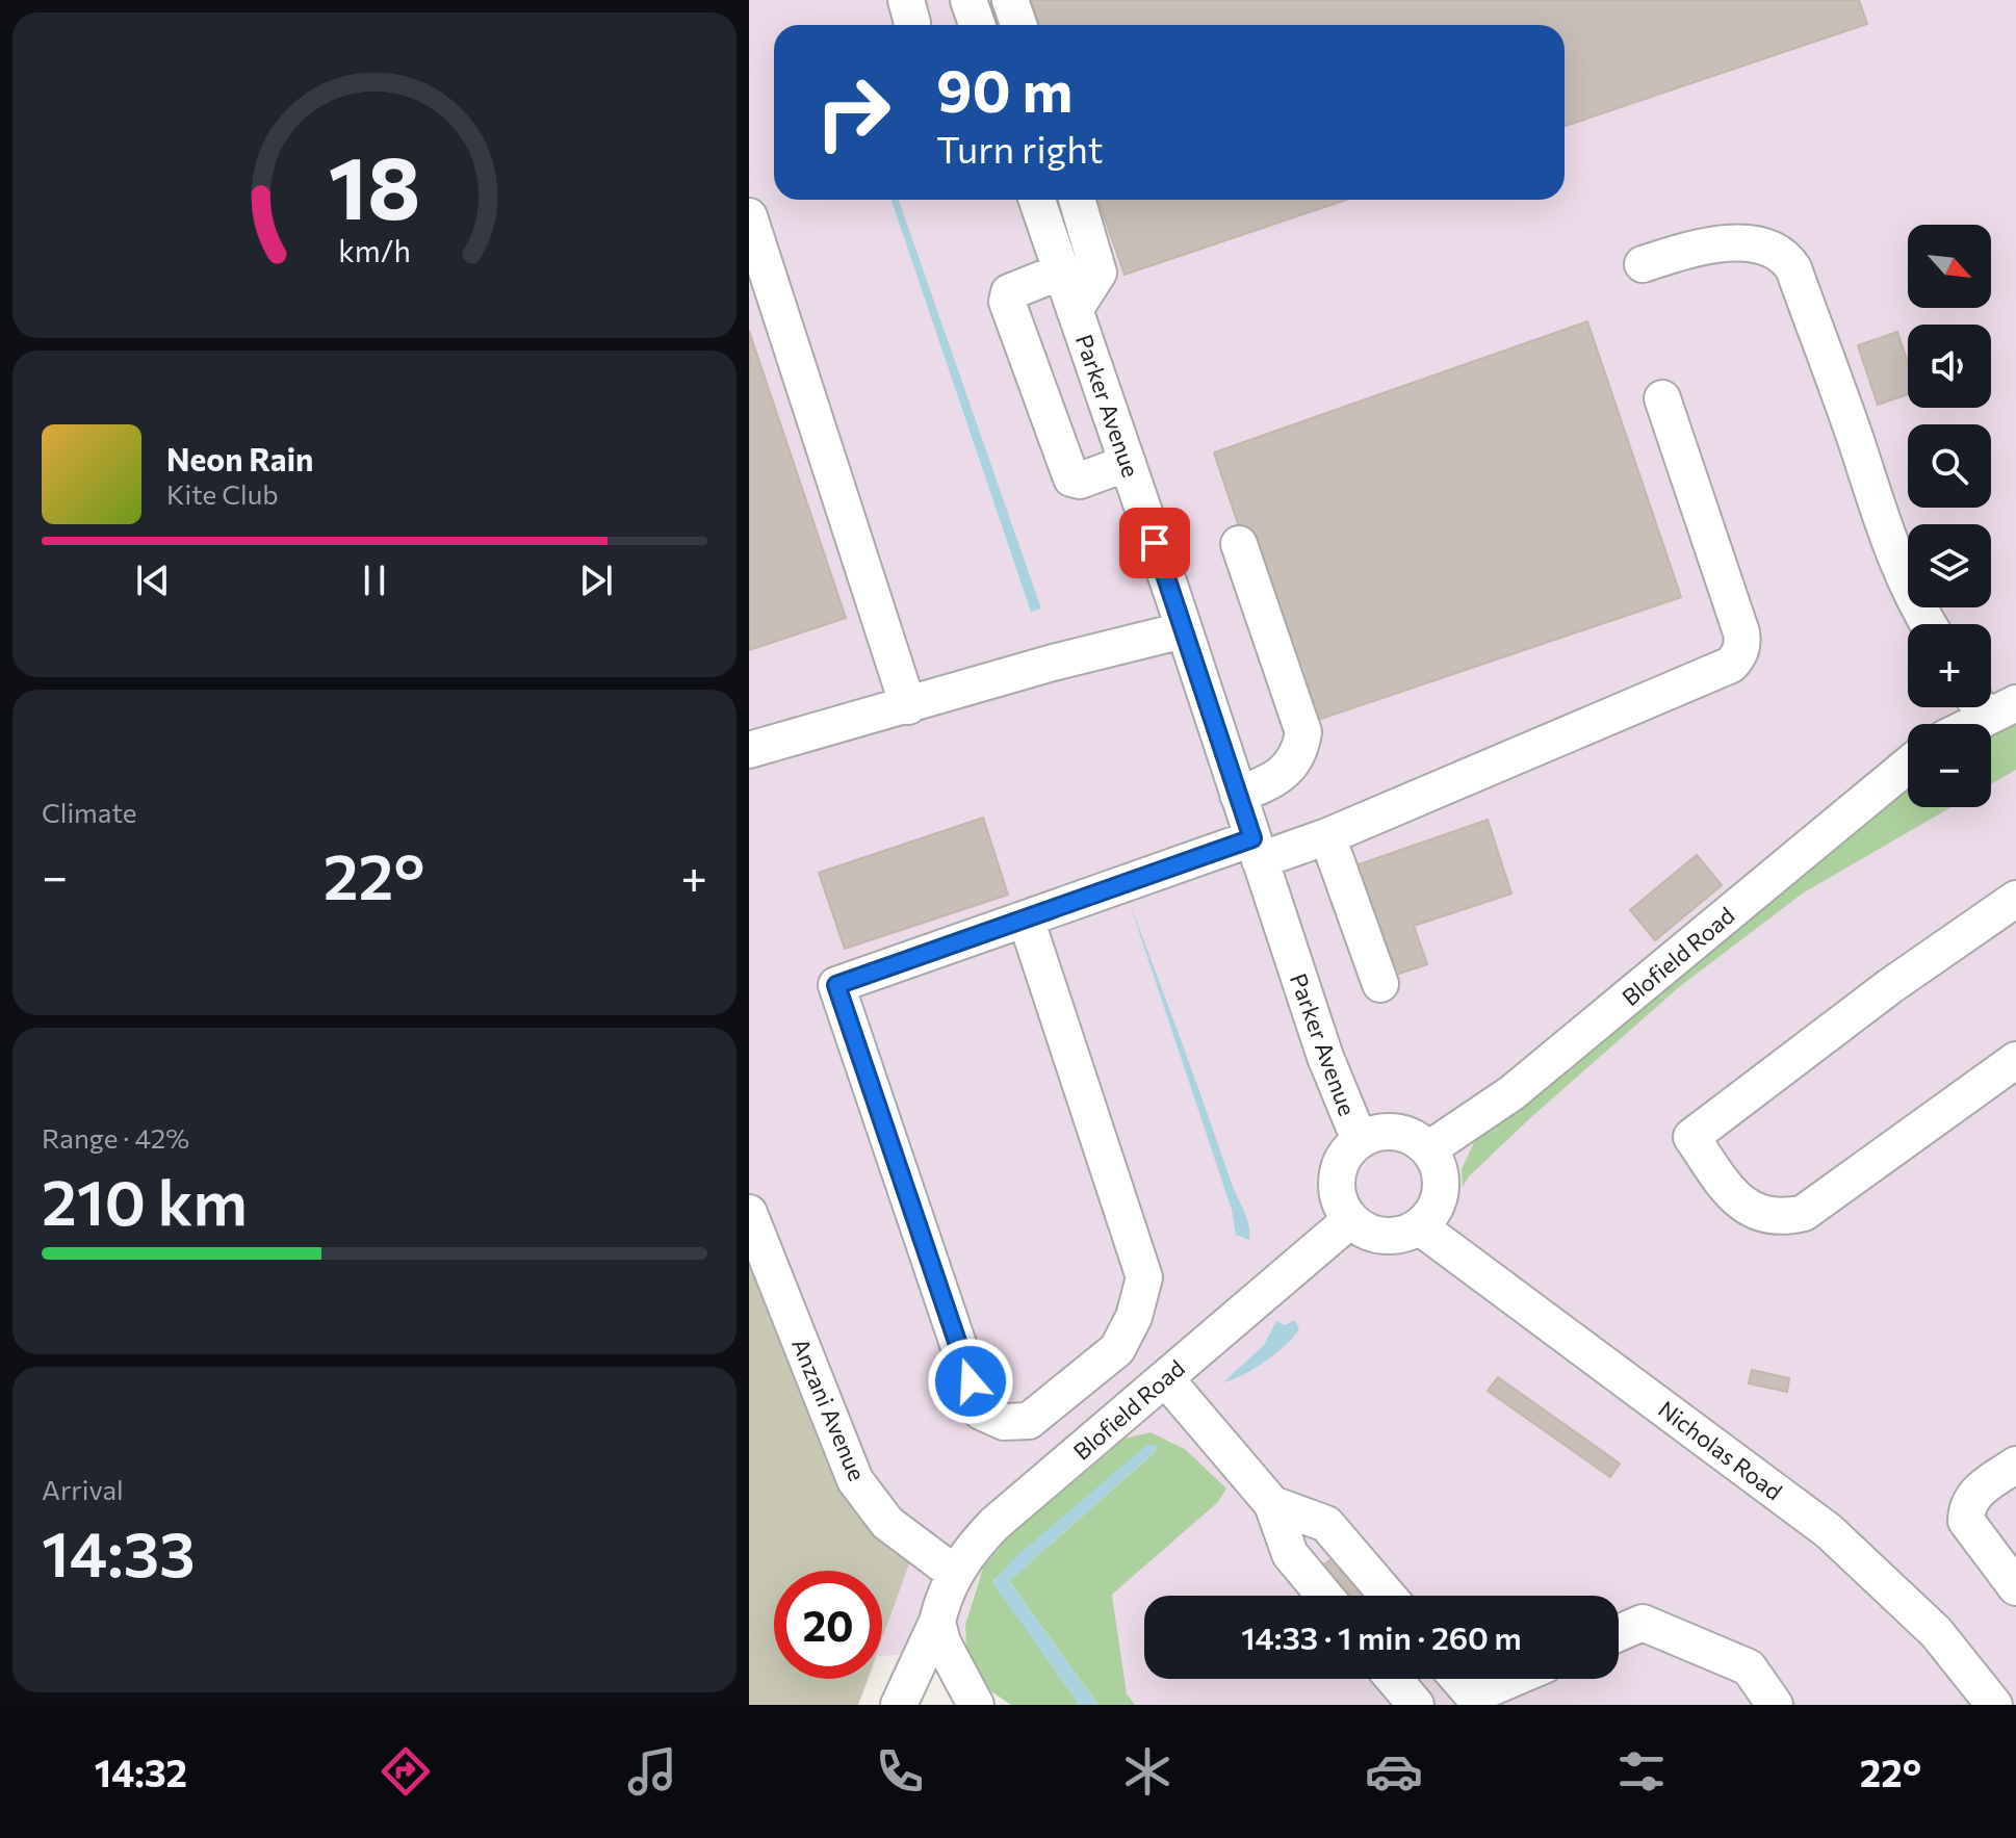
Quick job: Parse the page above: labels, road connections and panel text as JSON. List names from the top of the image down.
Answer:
{
  "streets": {
    "street": [
      "Parker Avenue",
      "Blofield Road",
      "Anzani Avenue",
      "Nicholas Road"
    ]
  },
  "crossings": [
    ["Parker Avenue", "Blofield Road"],
    ["Parker Avenue", "Nicholas Road"],
    ["Blofield Road", "Anzani Avenue"],
    ["Blofield Road", "Nicholas Road"]
  ],
  "north": "bottom right",
  "page": {
    "turn": ["90 m", "Turn right"],
    "map_buttons": ["+", "−"],
    "song": ["Neon Rain", "Kite Club"],
    "tile": [
      "Climate",
      ["Range · 42%", "210 km"],
      ["Arrival", "14:33"]
    ],
    "heat": ["−", "22°", "+"],
    "limit": "20",
    "trip": "14:33 · 1 min · 260 m",
    "tabs": ["14:32", "22°"],
    "gauge": ["18", "km/h"]
  }
}
